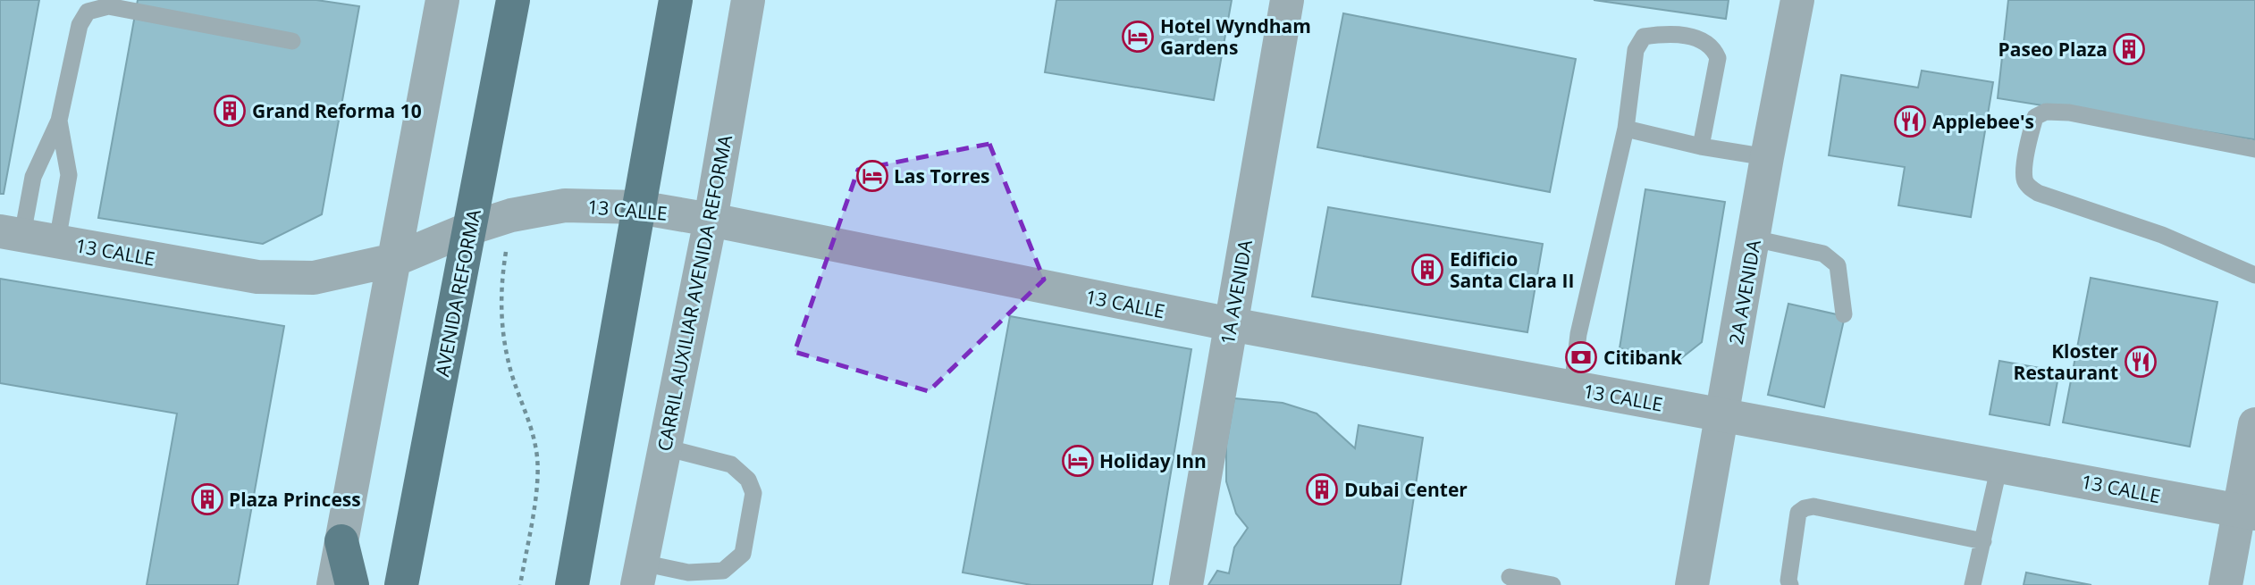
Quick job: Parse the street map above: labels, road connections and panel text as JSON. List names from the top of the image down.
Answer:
{
  "streets": {
    "main road": ["AVENIDA REFORMA"],
    "street": [
      "13 CALLE",
      "1A AVENIDA",
      "2A AVENIDA",
      "CARRIL AUXILIAR AVENIDA REFORMA"
    ]
  },
  "crossings": [
    ["13 CALLE", "1A AVENIDA"],
    ["13 CALLE", "2A AVENIDA"],
    ["13 CALLE", "AVENIDA REFORMA"],
    ["13 CALLE", "CARRIL AUXILIAR AVENIDA REFORMA"]
  ],
  "places": {
    "hotel": ["Hotel Wyndham Gardens", "Las Torres", "Holiday Inn"],
    "building": [
      "Paseo Plaza",
      "Grand Reforma 10",
      "Edificio Santa Clara II",
      "Dubai Center",
      "Plaza Princess"
    ],
    "restaurant": ["Applebee's", "Kloster Restaurant"],
    "bank": ["Citibank"]
  }
}
